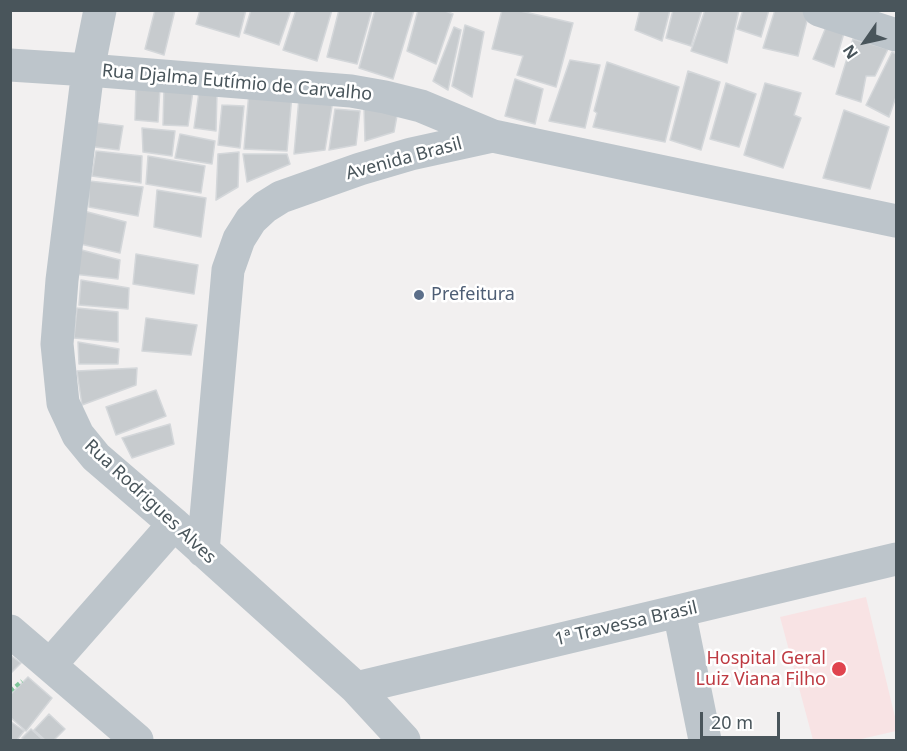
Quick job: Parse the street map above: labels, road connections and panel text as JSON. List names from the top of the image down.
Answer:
{
  "streets": {
    "street": [
      "Rua Djalma Eutímio de Carvalho",
      "Avenida Brasil",
      "Rua Rodrigues Alves",
      "1ª Travessa Brasil"
    ]
  },
  "crossings": [
    ["Rua Djalma Eutímio de Carvalho", "Avenida Brasil"],
    ["Rua Djalma Eutímio de Carvalho", "Rua Rodrigues Alves"],
    ["Avenida Brasil", "Rua Rodrigues Alves"],
    ["Rua Rodrigues Alves", "1ª Travessa Brasil"]
  ],
  "places": ["Prefeitura", "Hospital Geral Luiz Viana Filho"],
  "scale_bar": "20 m",
  "north": "bottom left"
}
